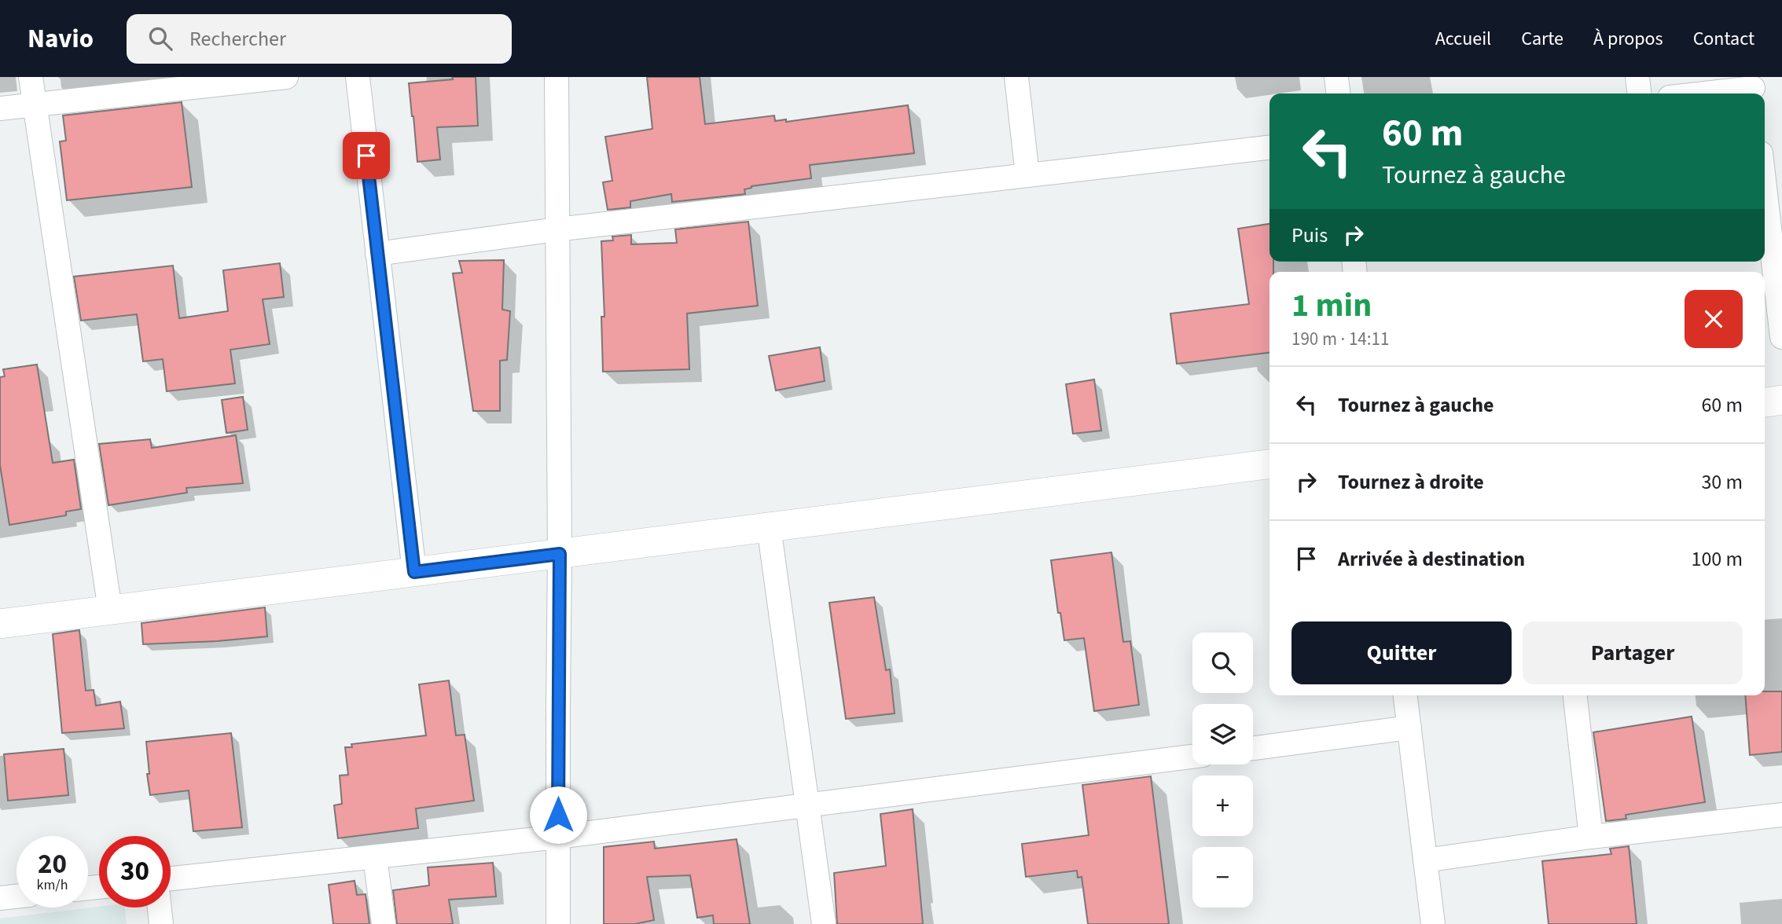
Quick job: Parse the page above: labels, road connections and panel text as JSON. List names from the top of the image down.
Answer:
{
  "page": {
    "header": "Navio",
    "search": "Rechercher",
    "nav": [
      "Accueil",
      "Carte",
      "À propos",
      "Contact"
    ],
    "turn": ["60 m", "Tournez à gauche"],
    "then": "Puis",
    "heading": ["1 min", "190 m · 14:11"],
    "list": [
      {
        "name": "Tournez à gauche",
        "value": "60 m"
      },
      {
        "name": "Tournez à droite",
        "value": "30 m"
      },
      {
        "name": "Arrivée à destination",
        "value": "100 m"
      }
    ],
    "buttons": ["Quitter", "Partager"],
    "map_buttons": ["+", "−"],
    "speed": "20 km/h",
    "limit": "30"
  }
}
